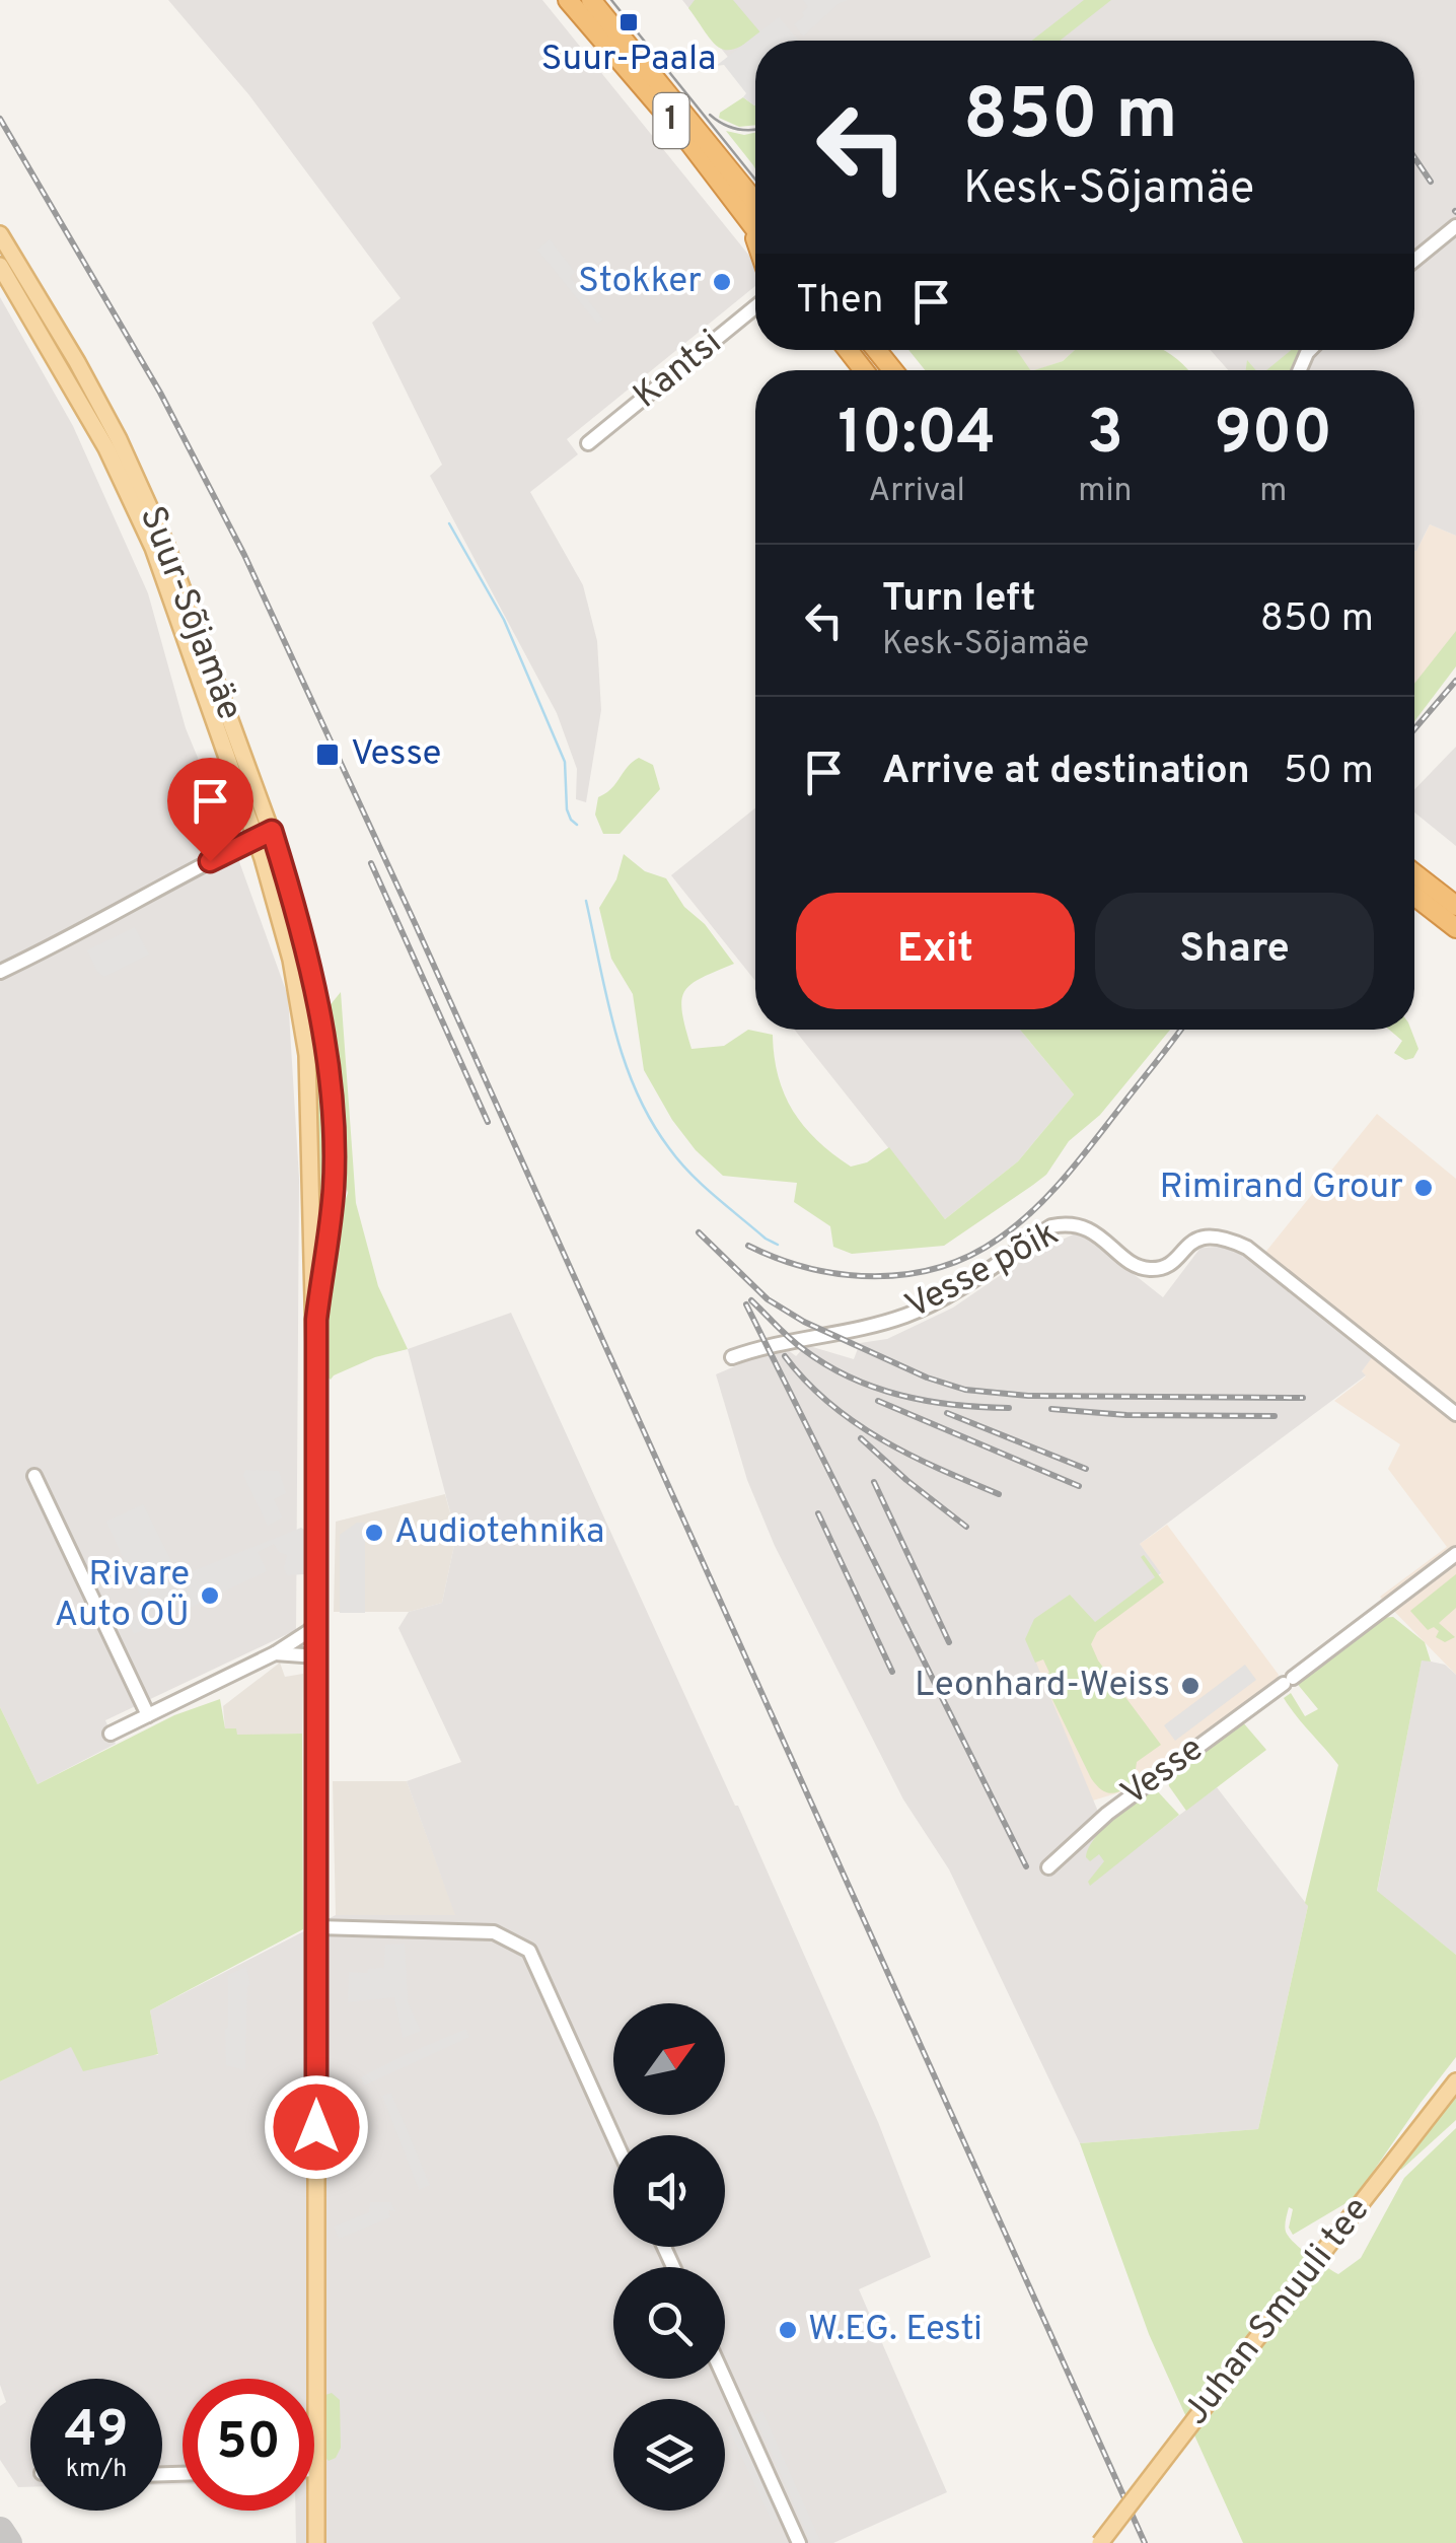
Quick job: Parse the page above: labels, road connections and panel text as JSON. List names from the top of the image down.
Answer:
{
  "streets": {
    "highway": ["1"],
    "main road": ["Suur-Sõjamäe", "Juhan Smuuli tee"],
    "street": ["Kantsi", "Vesse põik", "Vesse"]
  },
  "places": {
    "transit": ["Suur-Paala", "Vesse"],
    "other": [
      "Stokker",
      "Rimirand Grour",
      "Audiotehnika",
      "Rivare Auto OÜ",
      "Leonhard-Weiss",
      "W.EG. Eesti"
    ]
  },
  "north": "top right",
  "page": {
    "turn": ["850 m", "Kesk-Sõjamäe"],
    "then": "Then",
    "eta": [
      "10:04",
      "Arrival",
      "3",
      "min",
      "900",
      "m"
    ],
    "list": [
      {
        "name": "Turn left",
        "note": "Kesk-Sõjamäe",
        "value": "850 m"
      },
      {
        "name": "Arrive at destination",
        "value": "50 m"
      }
    ],
    "buttons": ["Exit", "Share"],
    "speed": "49 km/h",
    "limit": "50"
  }
}
